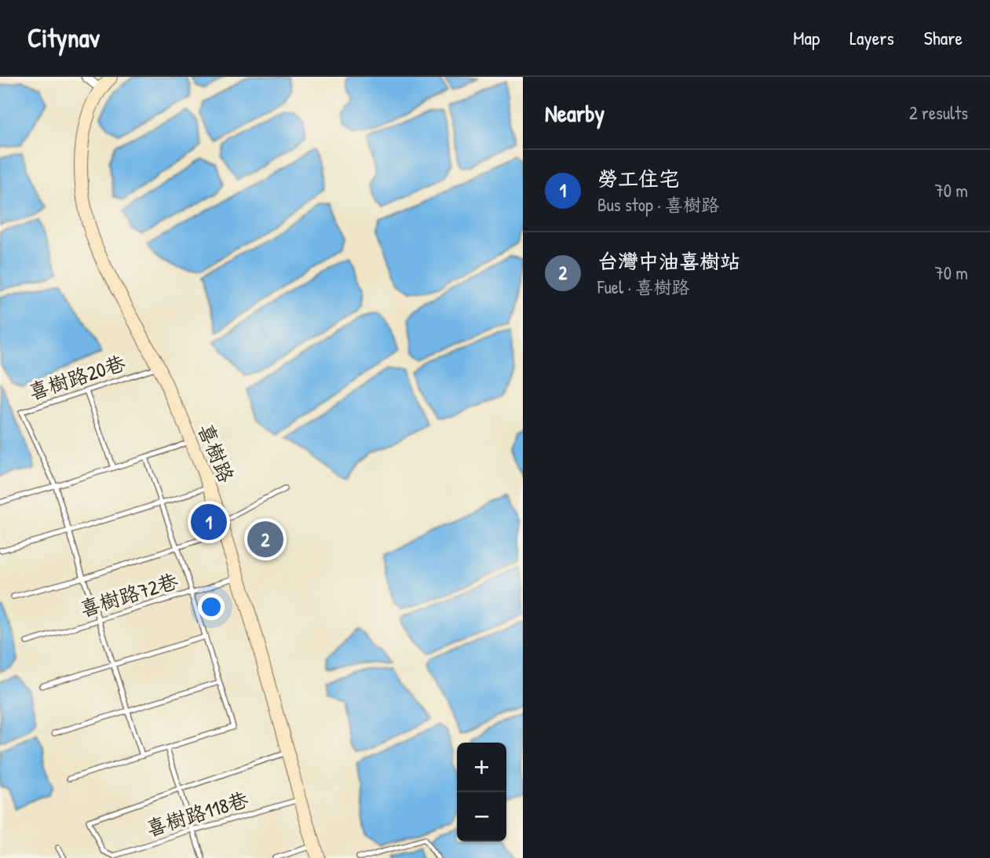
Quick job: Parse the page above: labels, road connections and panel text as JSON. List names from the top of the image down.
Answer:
{
  "streets": {
    "street": ["喜樹路"],
    "lane": ["喜樹路20巷", "喜樹路72巷", "喜樹路118巷"]
  },
  "crossings": [
    ["喜樹路20巷", "喜樹路"],
    ["喜樹路", "喜樹路72巷"],
    ["喜樹路", "喜樹路118巷"]
  ],
  "page": {
    "header": "Citynav",
    "nav": ["Map", "Layers", "Share"],
    "heading": ["Nearby", "2 results"],
    "list": [
      {
        "mark": "1",
        "name": "勞工住宅",
        "note": "Bus stop · 喜樹路",
        "value": "70 m"
      },
      {
        "mark": "2",
        "name": "台灣中油喜樹站",
        "note": "Fuel · 喜樹路",
        "value": "70 m"
      }
    ],
    "pins": ["1", "2"],
    "map_buttons": ["+", "−"]
  }
}
